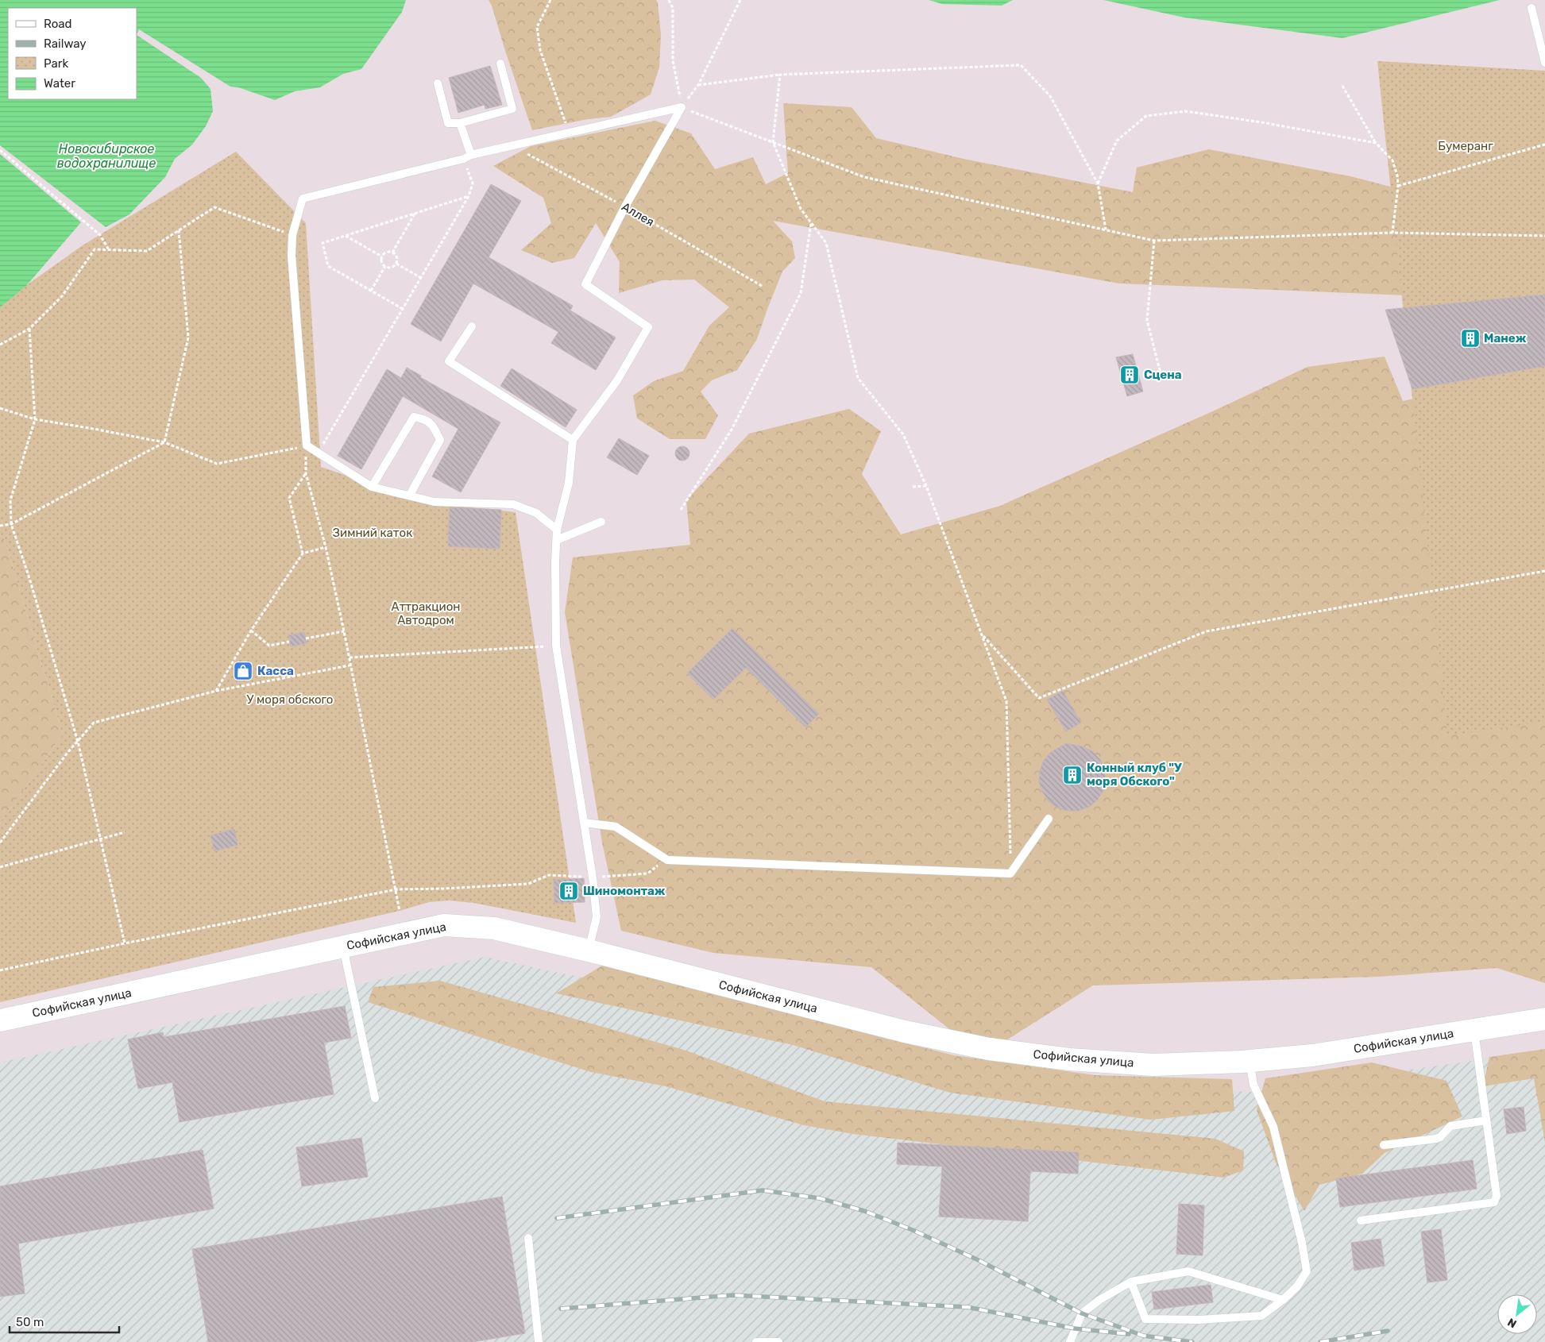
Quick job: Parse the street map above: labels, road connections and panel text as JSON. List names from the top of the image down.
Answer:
{
  "streets": {
    "main road": ["Софийская улица"],
    "path": ["Аллея"]
  },
  "water": ["Новосибирское водохранилище"],
  "parks": [
    "Бумеранг",
    "Зимний каток",
    "Аттракцион Автодром",
    "У моря обского"
  ],
  "places": {
    "building": [
      "Манеж",
      "Сцена",
      "Конный клуб \"У моря Обского\"",
      "Шиномонтаж"
    ],
    "shop": ["Касса"]
  },
  "legend": [
    "Road",
    "Railway",
    "Park",
    "Water"
  ],
  "scale_bar": "50 m",
  "north": "bottom left"
}
